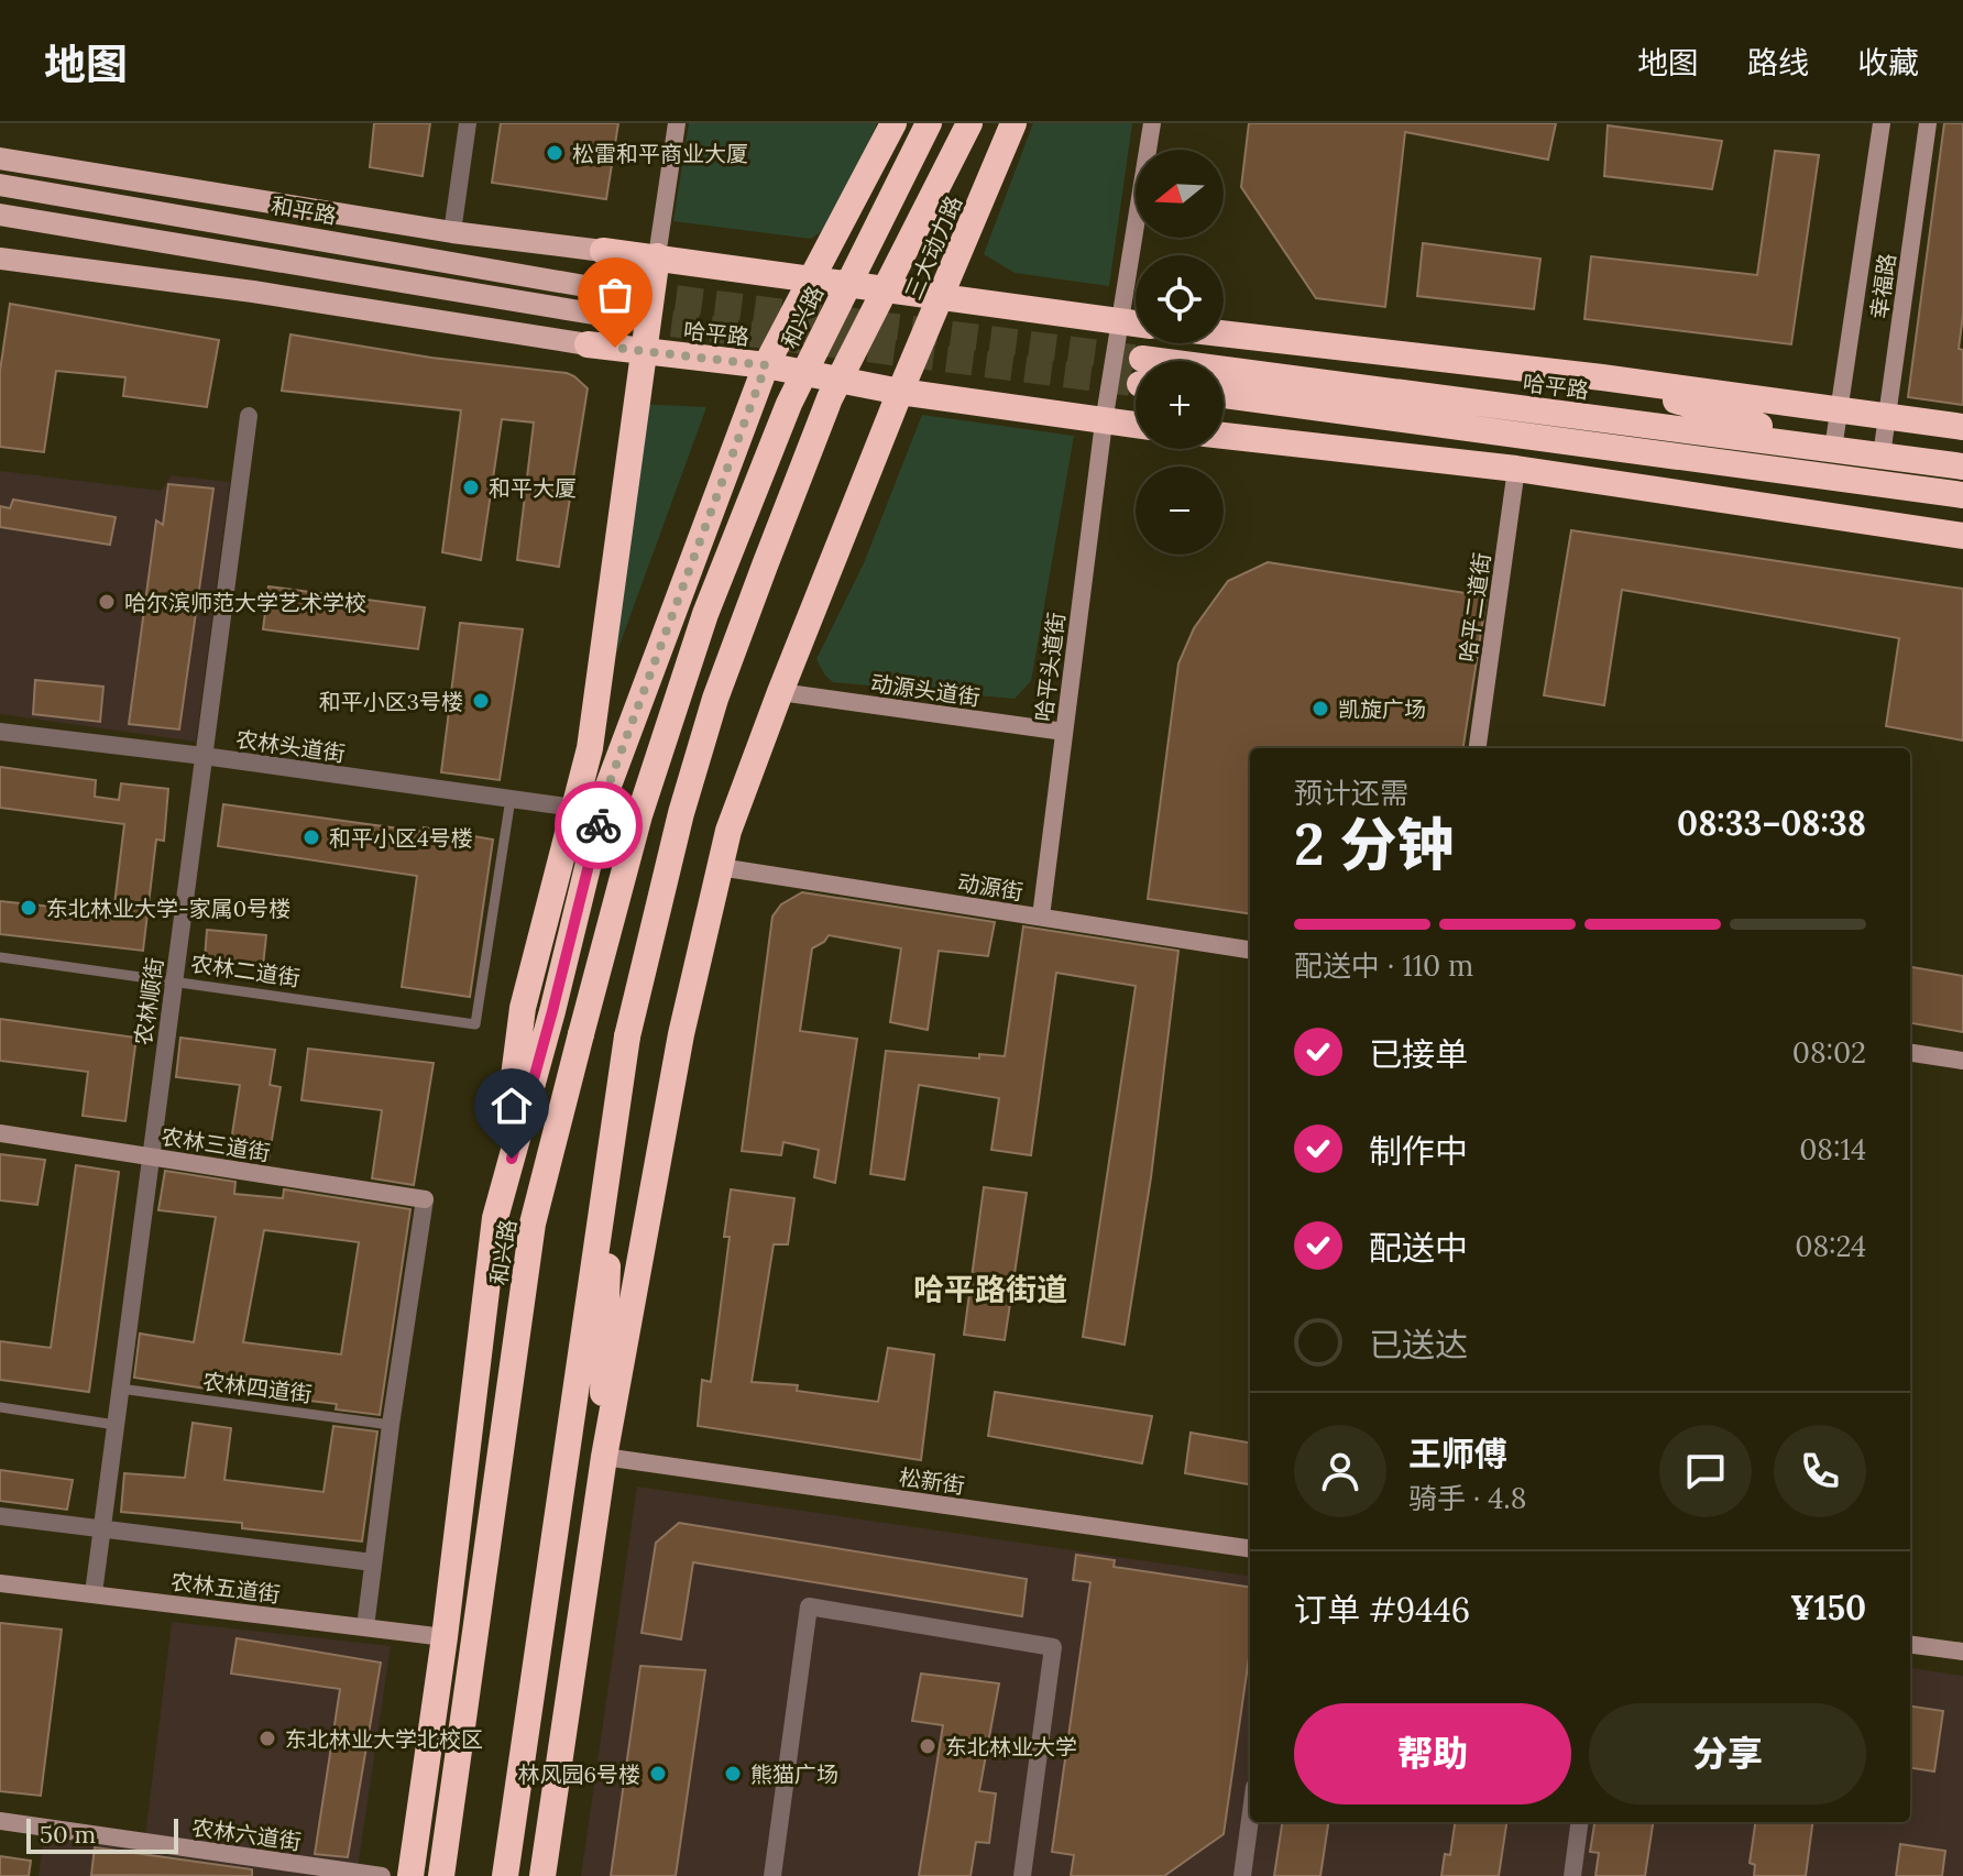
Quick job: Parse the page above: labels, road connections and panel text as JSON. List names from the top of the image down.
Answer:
{
  "streets": {
    "highway": ["三大动力路", "和兴路", "哈平路"],
    "main road": ["和平路"],
    "street": [
      "幸福路",
      "哈平二道街",
      "哈平头道街",
      "动源头道街",
      "农林头道街",
      "动源街",
      "农林顺街",
      "农林三道街",
      "松新街",
      "农林五道街",
      "农林六道街"
    ],
    "lane": ["农林二道街", "农林四道街"]
  },
  "crossings": [
    ["三大动力路", "哈平路"],
    ["幸福路", "哈平路"],
    ["和兴路", "哈平路"],
    ["和兴路", "农林头道街"],
    ["和兴路", "农林五道街"],
    ["哈平路", "哈平头道街"],
    ["哈平头道街", "动源头道街"],
    ["哈平头道街", "动源街"],
    ["农林头道街", "农林二道街"],
    ["农林头道街", "农林顺街"],
    ["农林二道街", "农林顺街"],
    ["农林顺街", "农林三道街"],
    ["农林顺街", "农林四道街"],
    ["农林顺街", "农林五道街"],
    ["农林三道街", "农林四道街"]
  ],
  "districts": ["哈平路街道"],
  "places": [
    "松雷和平商业大厦",
    "和平大厦",
    "哈尔滨师范大学艺术学校",
    "和平小区3号楼",
    "凯旋广场",
    "和平小区4号楼",
    "东北林业大学-家属0号楼",
    "东北林业大学北校区",
    "东北林业大学",
    "林风园6号楼",
    "熊猫广场"
  ],
  "scale_bar": "50 m",
  "north": "left",
  "page": {
    "header": "地图",
    "nav": ["地图", "路线", "收藏"],
    "map_buttons": ["+", "−"],
    "heading": ["2 分钟", "预计还需", "08:33–08:38"],
    "panel": [
      "王师傅",
      "骑手 · 4.8",
      "订单 #9446",
      "¥150"
    ],
    "bar": "配送中 · 110 m",
    "list": [
      ["已接单", "08:02"],
      ["制作中", "08:14"],
      ["配送中", "08:24"],
      "已送达"
    ],
    "buttons": ["帮助", "分享"],
    "scale": "50 m"
  }
}
